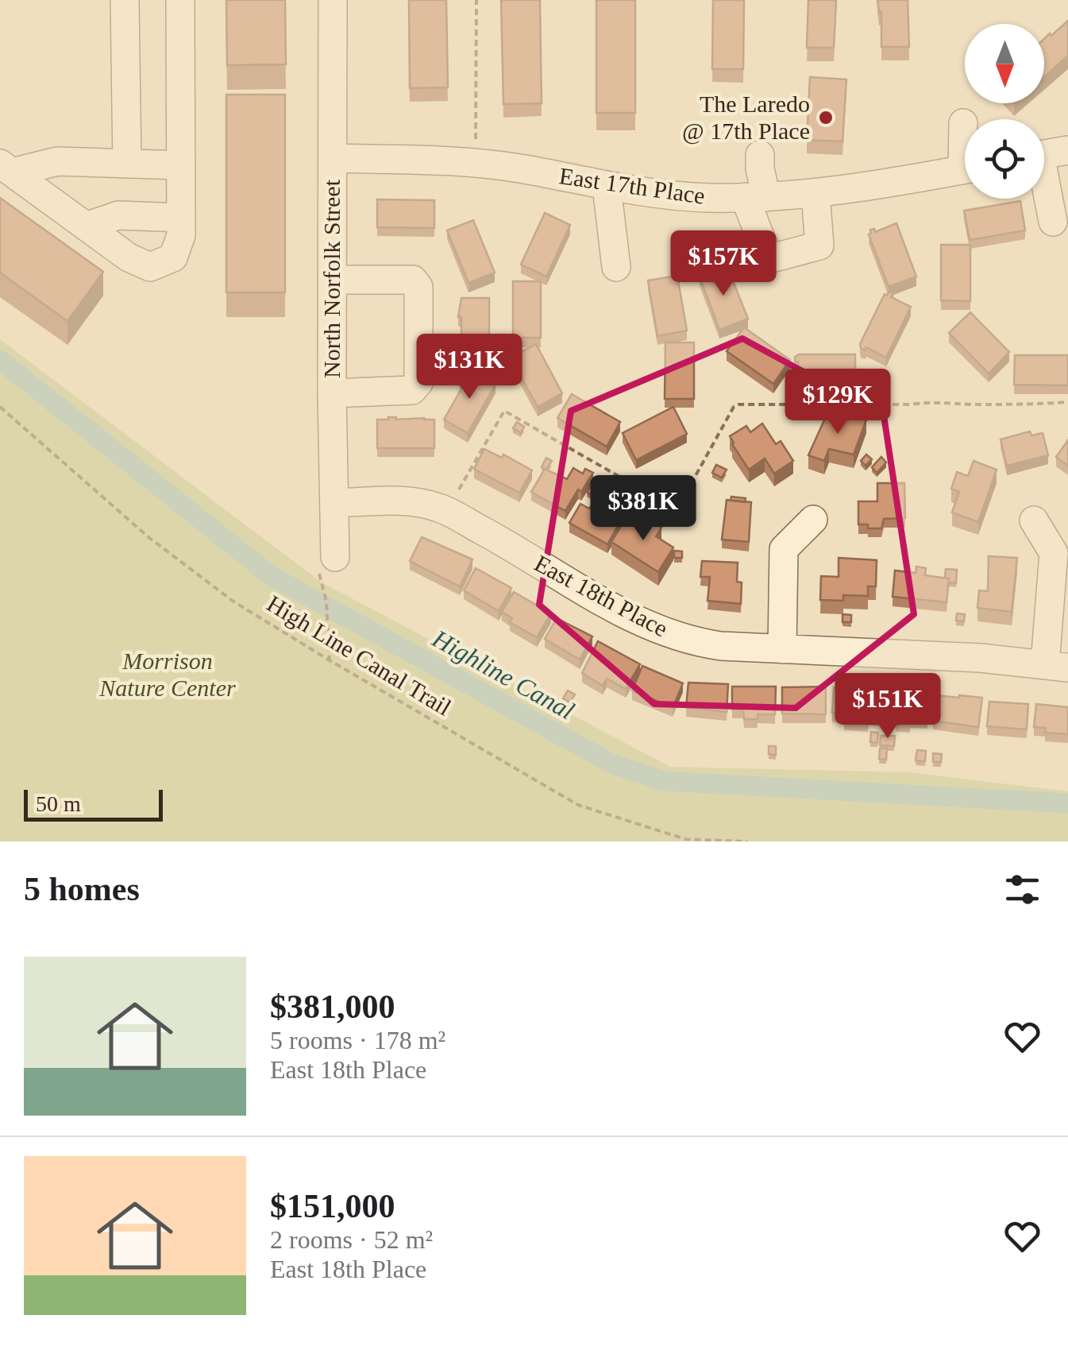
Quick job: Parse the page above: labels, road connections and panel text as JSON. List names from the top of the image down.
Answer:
{
  "streets": {
    "street": ["East 17th Place", "North Norfolk Street", "East 18th Place"],
    "path": ["High Line Canal Trail"]
  },
  "crossings": [
    ["East 17th Place", "North Norfolk Street"],
    ["North Norfolk Street", "East 18th Place"]
  ],
  "water": ["Highline Canal"],
  "parks": ["Morrison Nature Center"],
  "places": ["The Laredo @ 17th Place"],
  "scale_bar": "50 m",
  "north": "bottom",
  "page": {
    "price": [
      "$157K",
      "$131K",
      "$129K",
      "$381K",
      "$151K"
    ],
    "scale": "50 m",
    "heading": "5 homes",
    "list": [
      {
        "name": "$381,000",
        "note": "5 rooms · 178 m² · East 18th Place"
      },
      {
        "name": "$151,000",
        "note": "2 rooms · 52 m² · East 18th Place"
      }
    ]
  }
}
